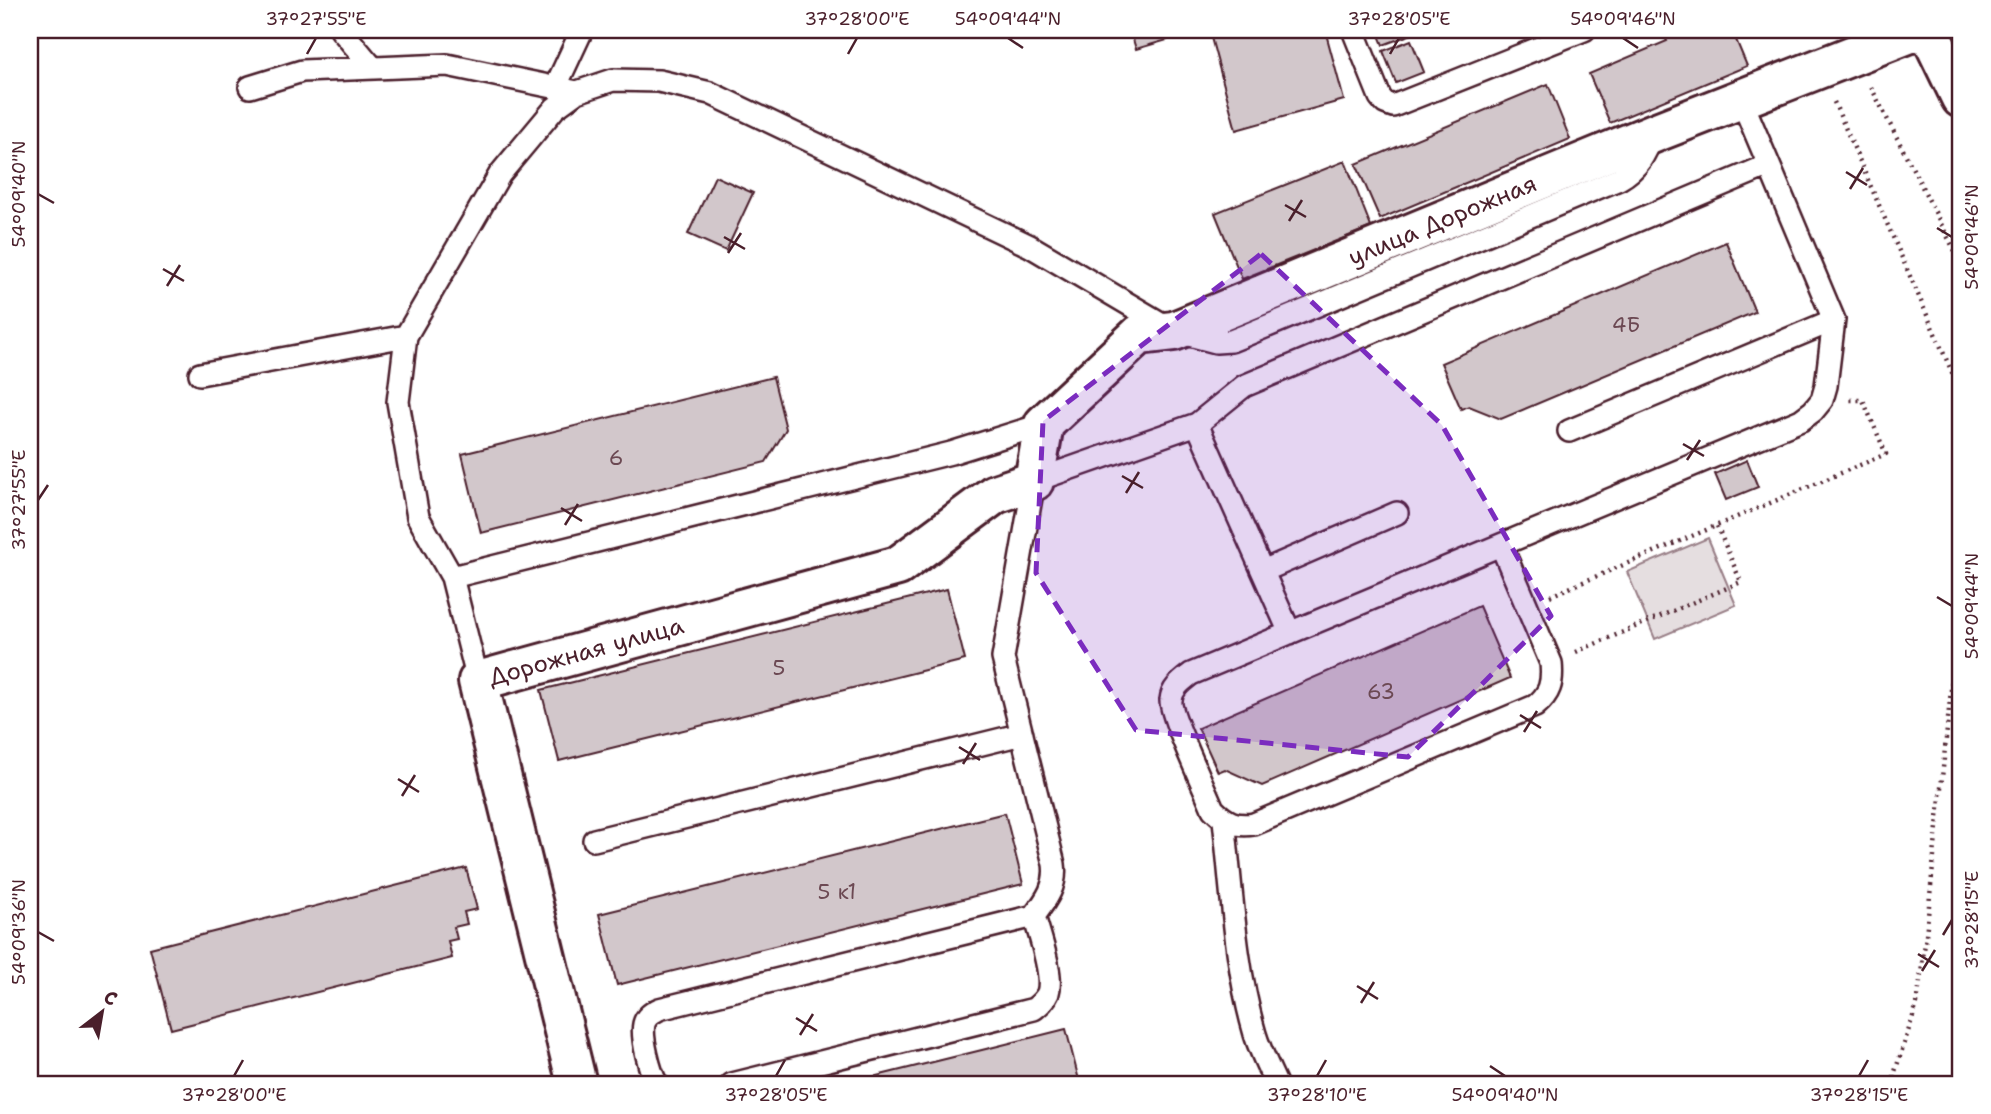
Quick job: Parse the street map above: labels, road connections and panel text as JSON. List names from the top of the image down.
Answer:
{
  "streets": {
    "main road": ["улица Дорожная", "Дорожная улица"]
  },
  "house_numbers": [
    "4Б",
    "6",
    "5",
    "63",
    "5 к1"
  ],
  "north": "top right",
  "coordinates": [
    "37°27'55\"E",
    "37°28'00\"E",
    "54°09'44\"N",
    "37°28'05\"E",
    "54°09'46\"N",
    "54°09'40\"N",
    "37°28'15\"E",
    "54°09'36\"N",
    "37°28'10\"E"
  ]
}
